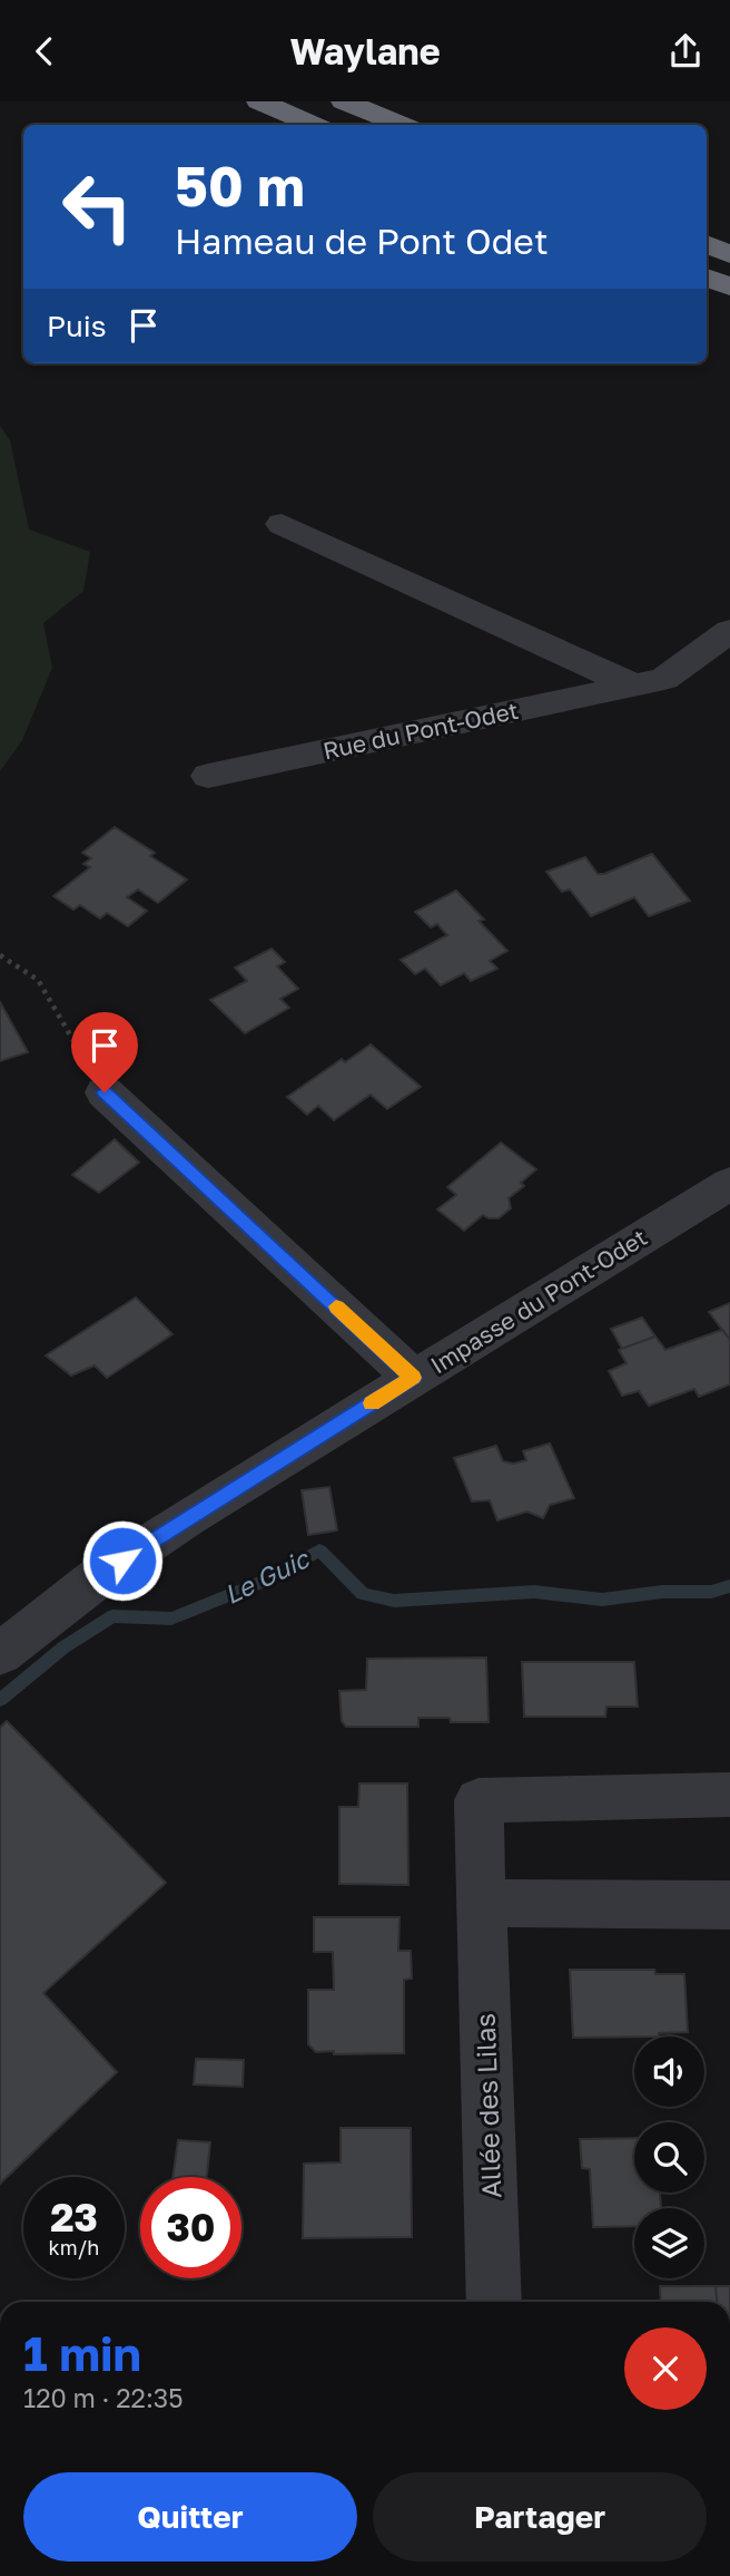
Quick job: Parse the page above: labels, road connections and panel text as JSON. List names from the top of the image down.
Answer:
{
  "streets": {
    "street": ["Rue du Pont-Odet", "Impasse du Pont-Odet", "Allée des Lilas"]
  },
  "water": ["Le Guic"],
  "page": {
    "header": "Waylane",
    "turn": ["50 m", "Hameau de Pont Odet"],
    "then": "Puis",
    "speed": "23 km/h",
    "limit": "30",
    "heading": ["1 min", "120 m · 22:35"],
    "buttons": ["Quitter", "Partager"]
  }
}
